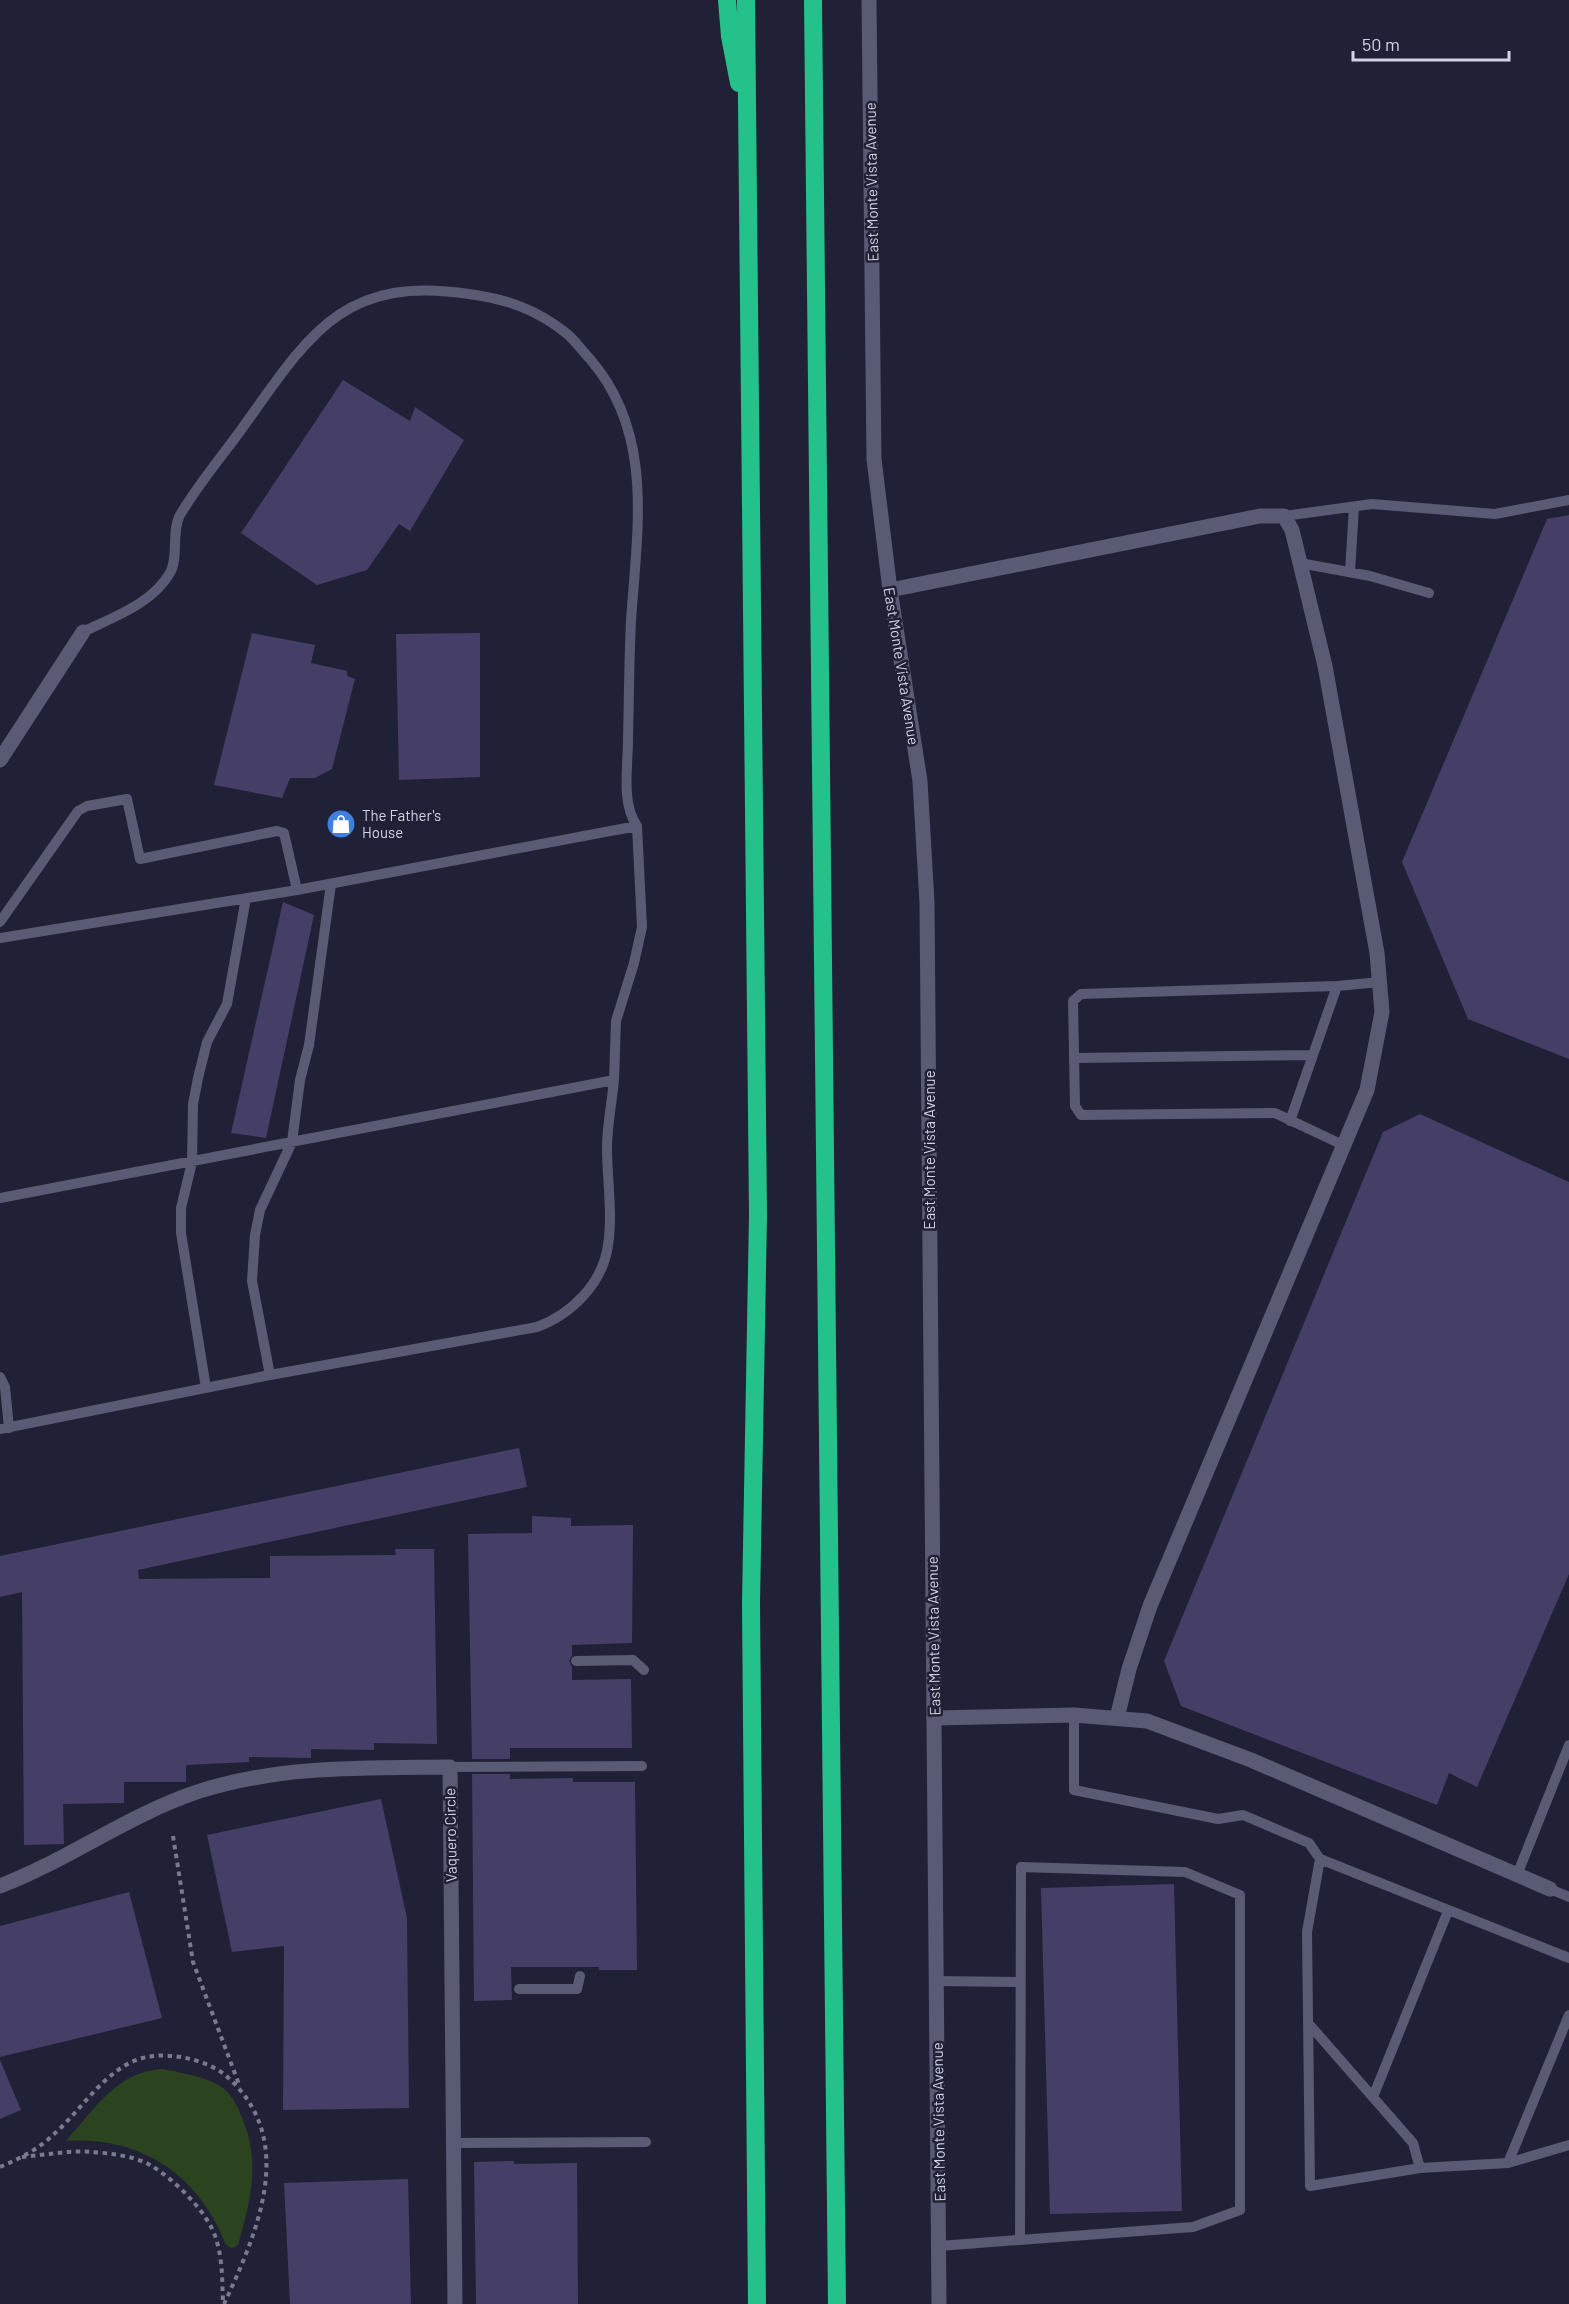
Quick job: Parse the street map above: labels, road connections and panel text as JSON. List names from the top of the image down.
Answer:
{
  "streets": {
    "street": ["East Monte Vista Avenue", "Vaquero Circle"]
  },
  "places": {
    "shop": ["The Father's House"]
  },
  "scale_bar": "50 m"
}
